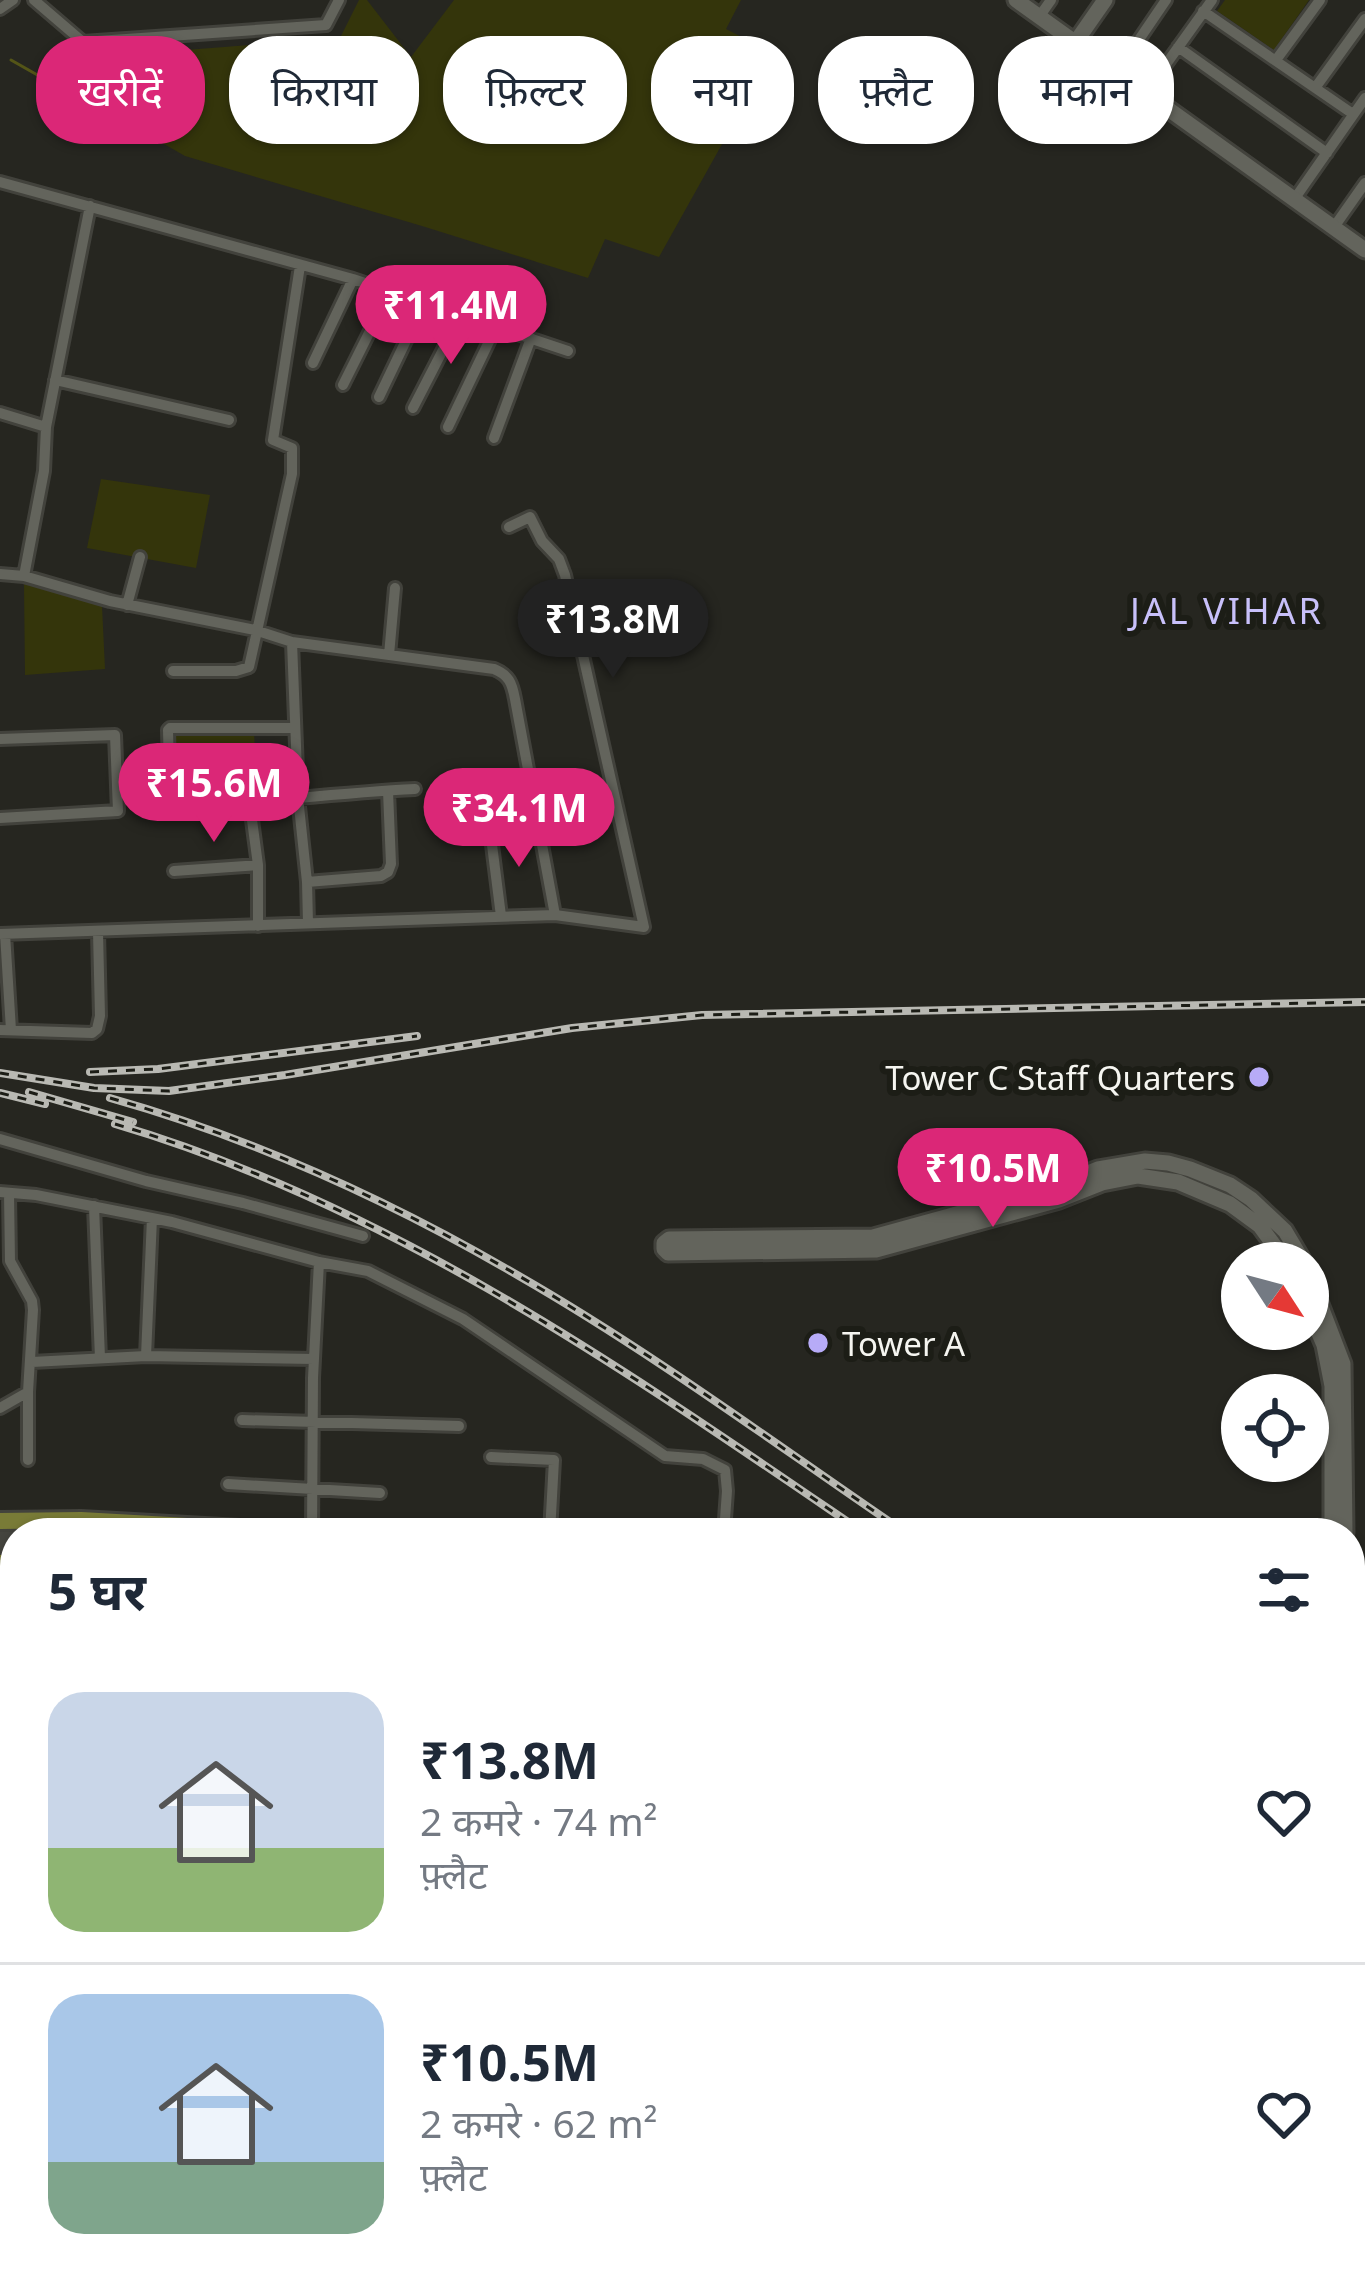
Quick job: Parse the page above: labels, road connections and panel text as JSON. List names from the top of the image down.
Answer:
{
  "districts": ["JAL VIHAR"],
  "places": ["Tower C Staff Quarters", "Tower A"],
  "north": "bottom right",
  "page": {
    "chip": [
      "खरीदें",
      "किराया",
      "फ़िल्टर",
      "नया",
      "फ़्लैट",
      "मकान"
    ],
    "price": [
      "₹11.4M",
      "₹13.8M",
      "₹15.6M",
      "₹34.1M",
      "₹10.5M"
    ],
    "heading": "5 घर",
    "list": [
      {
        "name": "₹13.8M",
        "note": "2 कमरे · 74 m² · फ़्लैट"
      },
      {
        "name": "₹10.5M",
        "note": "2 कमरे · 62 m² · फ़्लैट"
      }
    ]
  }
}
